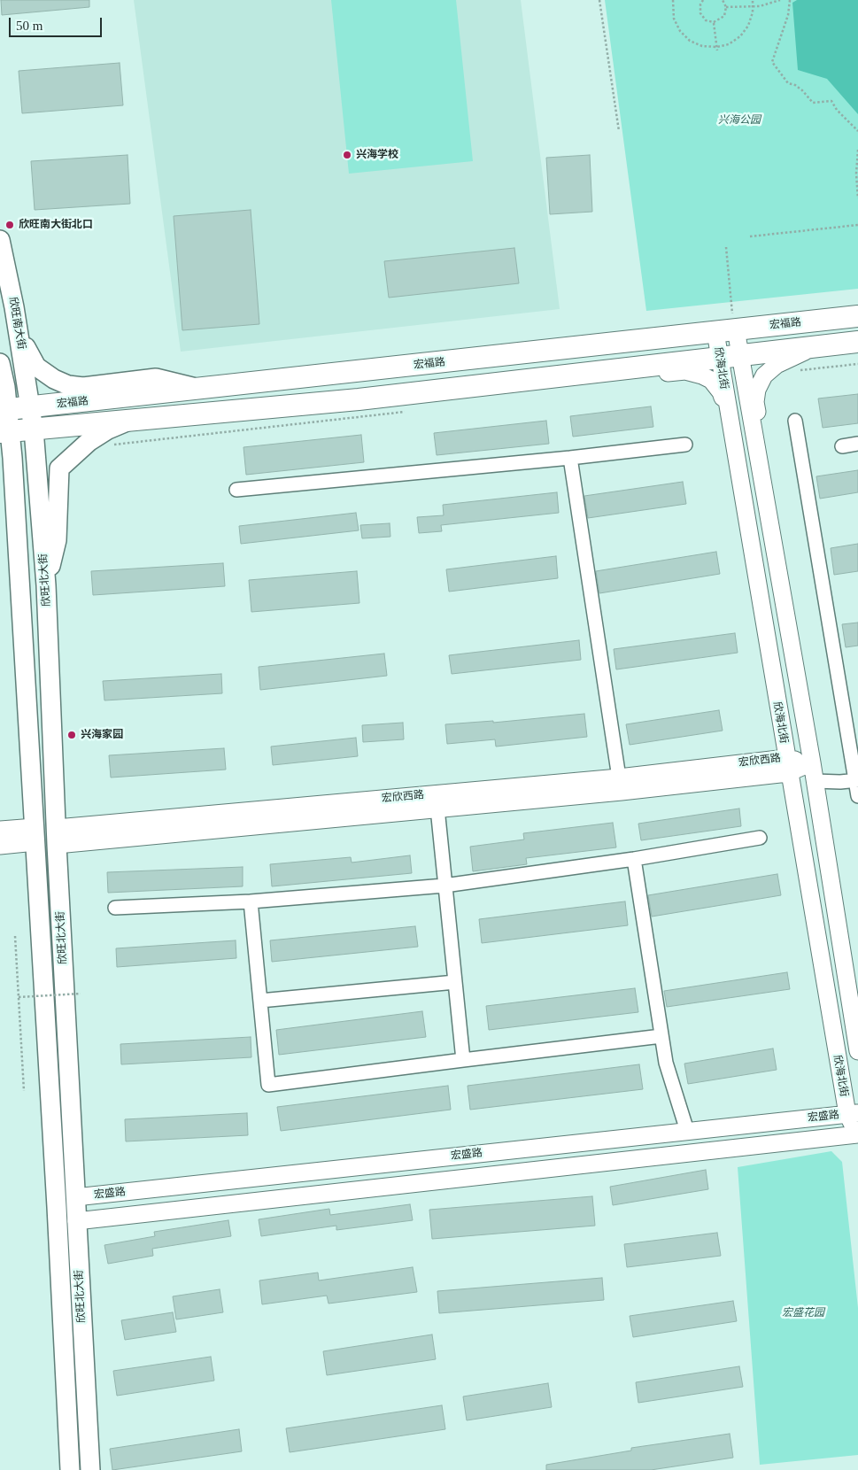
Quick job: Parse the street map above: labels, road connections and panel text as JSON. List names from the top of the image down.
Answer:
{
  "streets": {
    "main road": ["欣旺南大街", "宏福路", "欣旺北大街"],
    "street": ["欣海北街", "宏欣西路", "宏盛路"]
  },
  "crossings": [
    ["欣旺南大街", "宏福路"],
    ["欣旺南大街", "欣旺北大街"],
    ["宏福路", "欣海北街"],
    ["宏福路", "欣旺北大街"],
    ["欣海北街", "宏欣西路"],
    ["欣海北街", "宏盛路"],
    ["欣旺北大街", "宏欣西路"],
    ["欣旺北大街", "宏盛路"]
  ],
  "parks": ["兴海公园", "宏盛花园"],
  "places": ["兴海学校", "欣旺南大街北口", "兴海家园"],
  "scale_bar": "50 m"
}
